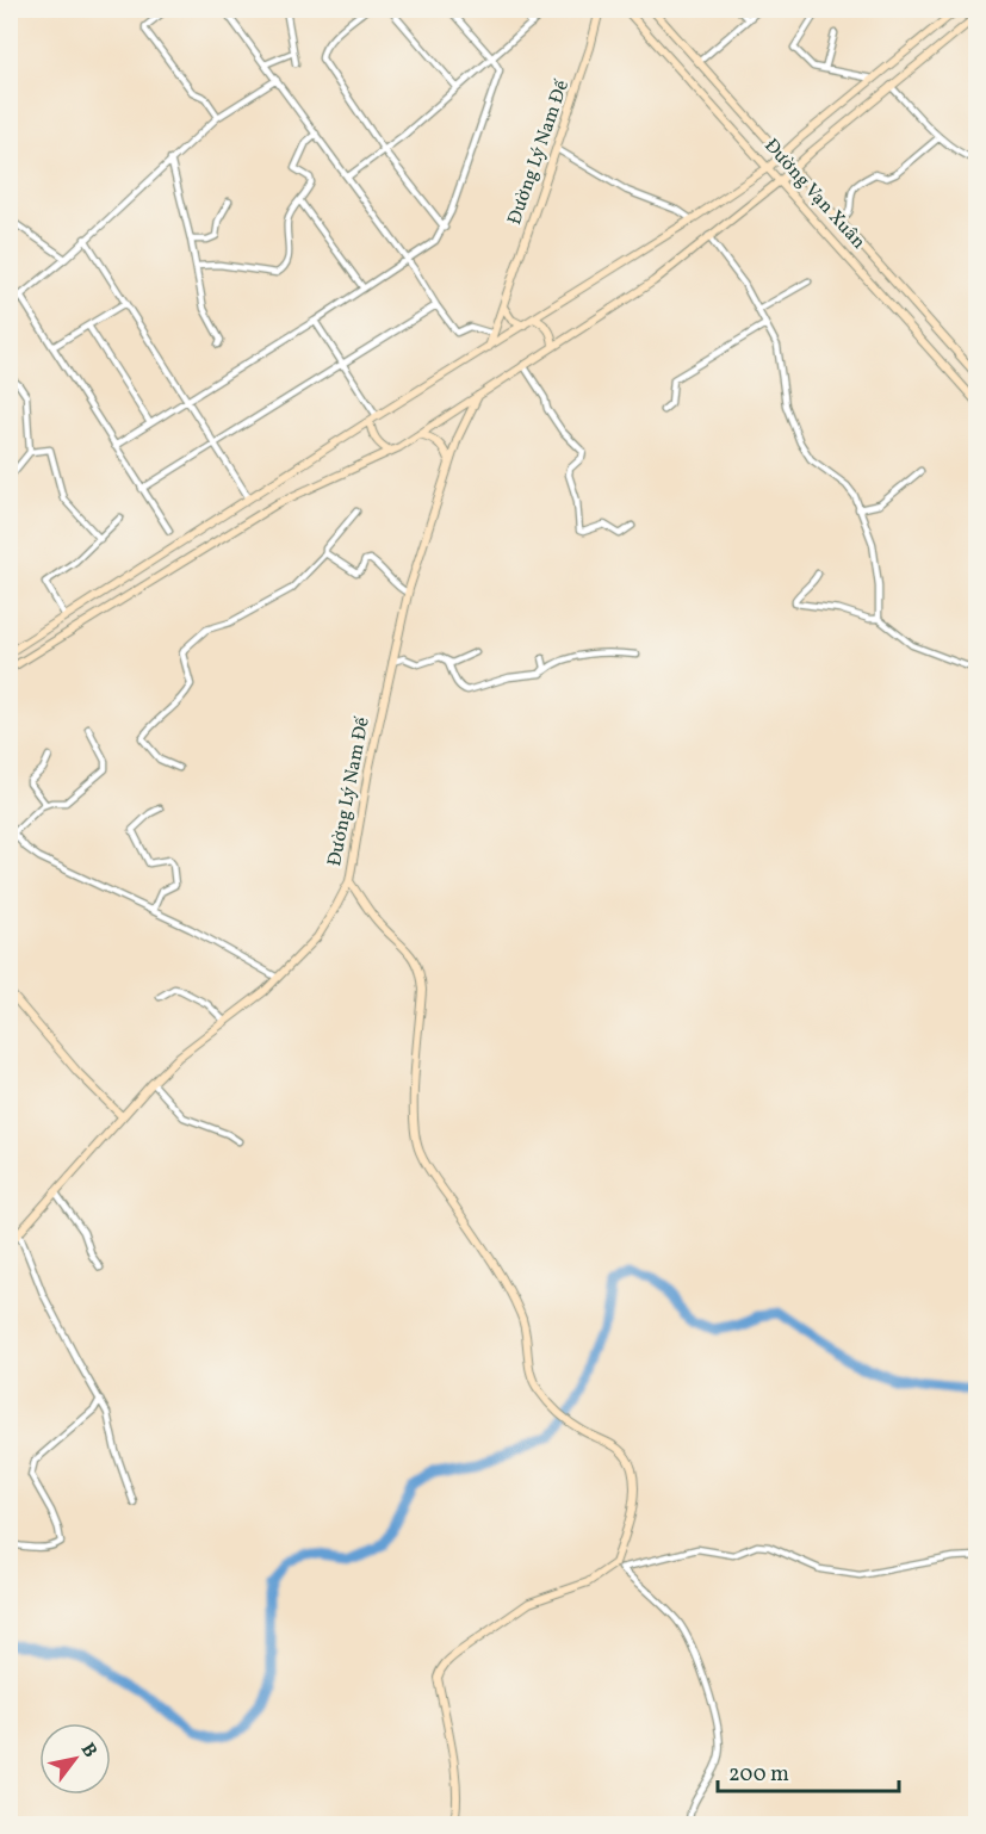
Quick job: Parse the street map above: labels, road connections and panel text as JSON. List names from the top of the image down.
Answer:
{
  "streets": {
    "main road": ["Đường Lý Nam Đế", "Đường Vạn Xuân"]
  },
  "scale_bar": "200 m",
  "north": "top right"
}
